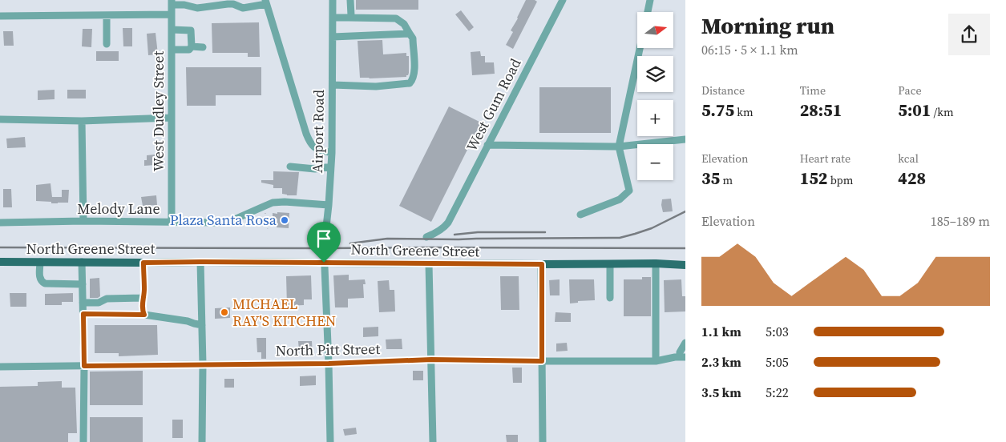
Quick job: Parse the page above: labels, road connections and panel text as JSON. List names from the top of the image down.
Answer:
{
  "streets": {
    "main road": ["North Greene Street"],
    "street": [
      "West Gum Road",
      "West Dudley Street",
      "Airport Road",
      "Melody Lane",
      "North Pitt Street"
    ]
  },
  "crossings": [
    ["West Dudley Street", "Melody Lane"],
    ["Airport Road", "Melody Lane"],
    ["Airport Road", "North Greene Street"],
    ["Airport Road", "North Pitt Street"]
  ],
  "places": ["Plaza Santa Rosa", "MICHAEL RAY'S KITCHEN"],
  "north": "right",
  "page": {
    "heading": ["Morning run", "06:15 · 5 × 1.1 km"],
    "map_buttons": ["+", "−"],
    "stats": [
      ["Distance", "5.75 km"],
      ["Time", "28:51"],
      ["Pace", "5:01 /km"],
      ["Elevation", "35 m"],
      ["Heart rate", "152 bpm"],
      ["kcal", "428"]
    ],
    "chart": ["Elevation", "185–189 m"],
    "list": [
      {
        "name": "1.1 km",
        "note": "5:03"
      },
      {
        "name": "2.3 km",
        "note": "5:05"
      },
      {
        "name": "3.5 km",
        "note": "5:22"
      }
    ]
  }
}
